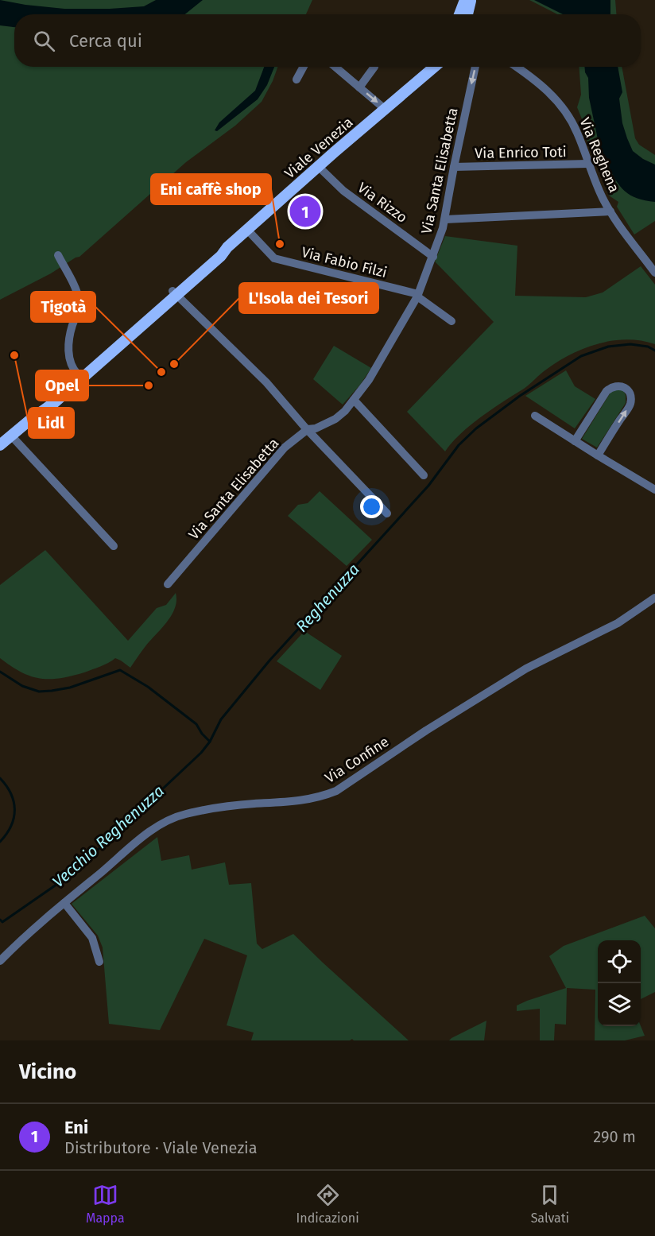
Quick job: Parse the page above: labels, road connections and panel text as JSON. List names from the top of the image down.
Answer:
{
  "streets": {
    "main road": ["Viale Venezia"],
    "street": [
      "Via Enrico Toti",
      "Via Reghena",
      "Via Santa Elisabetta",
      "Via Rizzo",
      "Via Fabio Filzi",
      "Via Confine"
    ]
  },
  "crossings": [
    ["Viale Venezia", "Via Rizzo"],
    ["Viale Venezia", "Via Fabio Filzi"],
    ["Via Enrico Toti", "Via Reghena"],
    ["Via Enrico Toti", "Via Santa Elisabetta"],
    ["Via Santa Elisabetta", "Via Rizzo"],
    ["Via Santa Elisabetta", "Via Fabio Filzi"]
  ],
  "water": ["Reghenuzza", "Vecchio Reghenuzza"],
  "places": [
    "Eni caffè shop",
    "Lidl",
    "L'Isola dei Tesori",
    "Tigotà",
    "Opel"
  ],
  "page": {
    "search": "Cerca qui",
    "pins": "1",
    "heading": "Vicino",
    "list": [
      {
        "mark": "1",
        "name": "Eni",
        "note": "Distributore · Viale Venezia",
        "value": "290 m"
      }
    ],
    "nav": ["Mappa", "Indicazioni", "Salvati"]
  }
}
